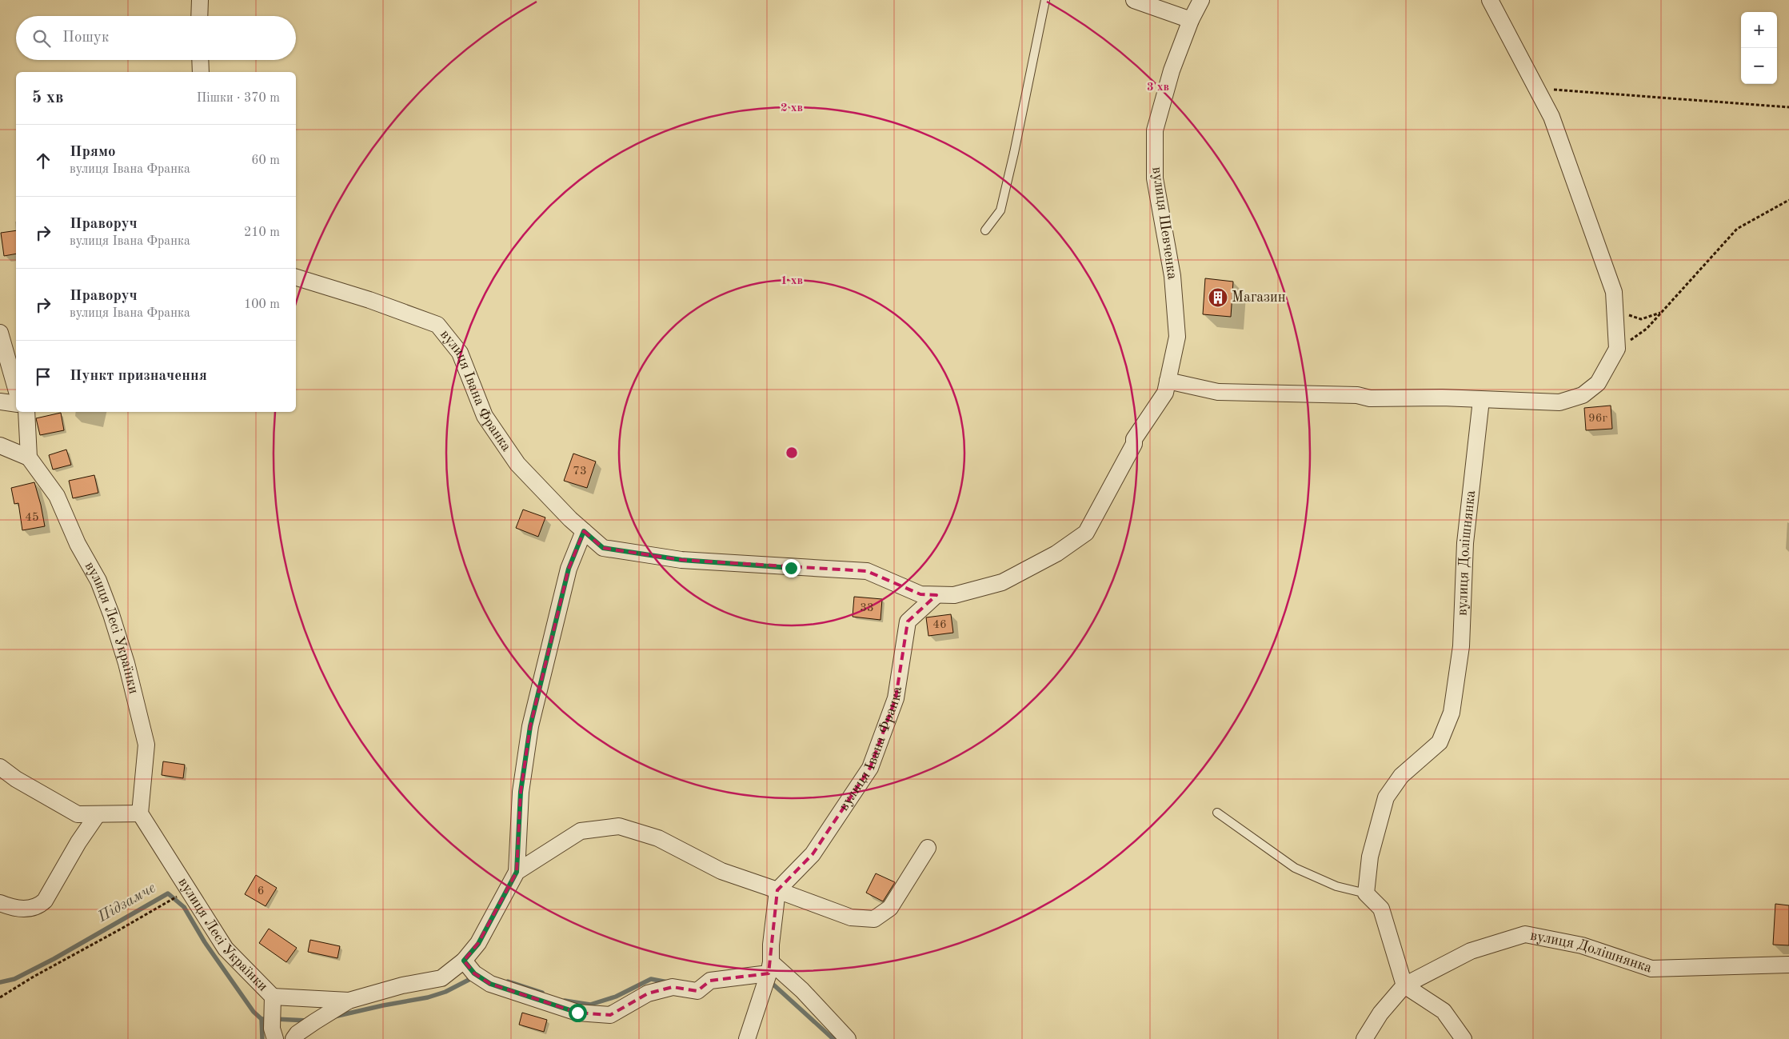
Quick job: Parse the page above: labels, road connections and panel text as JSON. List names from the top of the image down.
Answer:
{
  "streets": {
    "street": [
      "вулиця Шевченка",
      "вулиця Івана Франка",
      "вулиця Долішнянка",
      "вулиця Лесі Українки"
    ]
  },
  "crossings": [
    ["вулиця Шевченка", "вулиця Івана Франка"]
  ],
  "water": ["Підзамче"],
  "places": {
    "building": ["Магазин"]
  },
  "house_numbers": [
    "96г",
    "73",
    "45",
    "33",
    "46",
    "6"
  ],
  "page": {
    "map_buttons": ["+", "−"],
    "search": "Пошук",
    "heading": ["5 хв", "Пішки · 370 m"],
    "list": [
      ["Прямо", "вулиця Івана Франка", "60 m"],
      ["Праворуч", "вулиця Івана Франка", "210 m"],
      ["Праворуч", "вулиця Івана Франка", "100 m"],
      "Пункт призначення"
    ]
  },
  "rings": ["3 хв", "2 хв", "1 хв"]
}
